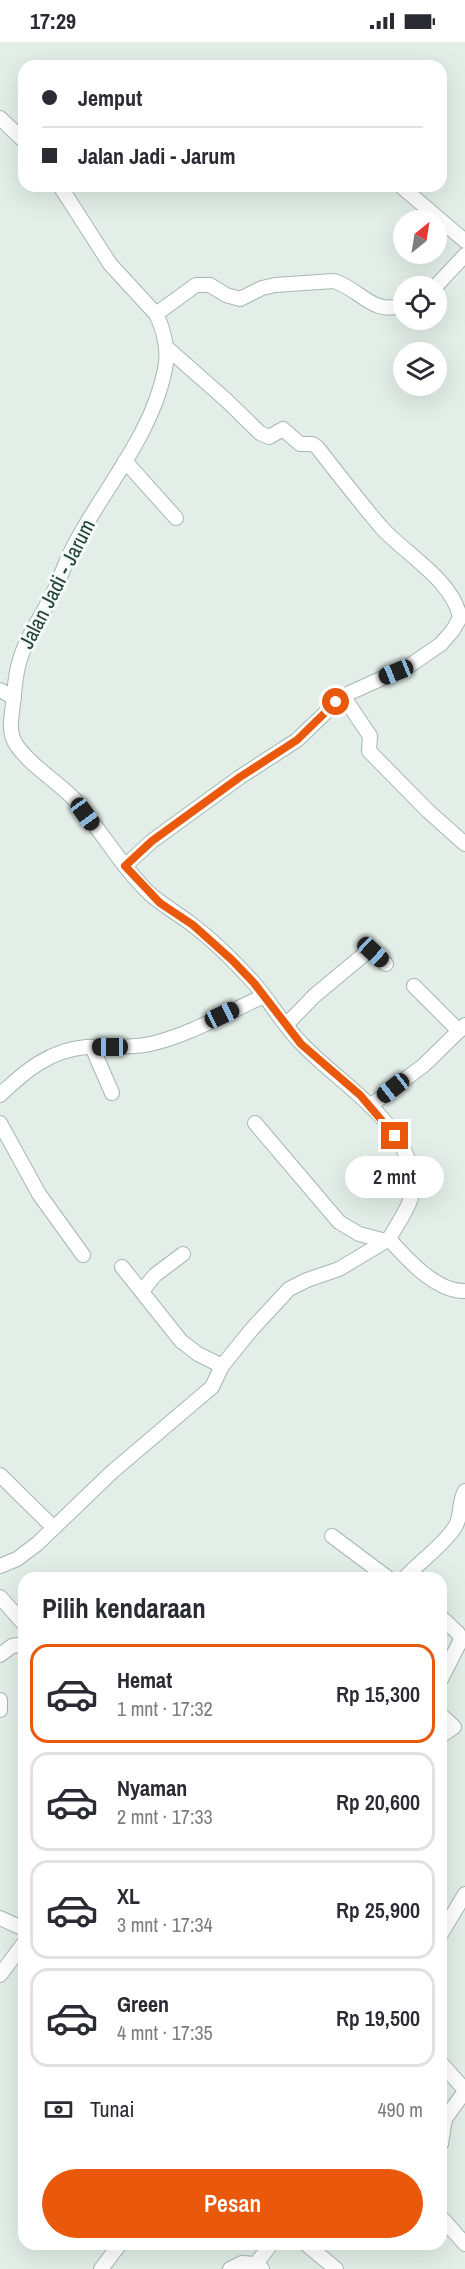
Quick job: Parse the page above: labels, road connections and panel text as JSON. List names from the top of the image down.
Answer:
{
  "streets": {
    "street": ["Jalan Jadi - Jarum"]
  },
  "north": "top right",
  "page": {
    "status": "17:29",
    "banner": ["Jemput", "Jalan Jadi - Jarum"],
    "bubble": "2 mnt",
    "heading": "Pilih kendaraan",
    "list": [
      {
        "name": "Hemat",
        "note": "1 mnt · 17:32",
        "value": "Rp 15,300"
      },
      {
        "name": "Nyaman",
        "note": "2 mnt · 17:33",
        "value": "Rp 20,600"
      },
      {
        "name": "XL",
        "note": "3 mnt · 17:34",
        "value": "Rp 25,900"
      },
      {
        "name": "Green",
        "note": "4 mnt · 17:35",
        "value": "Rp 19,500"
      }
    ],
    "pay": ["Tunai", "490 m"],
    "buttons": "Pesan"
  }
}
